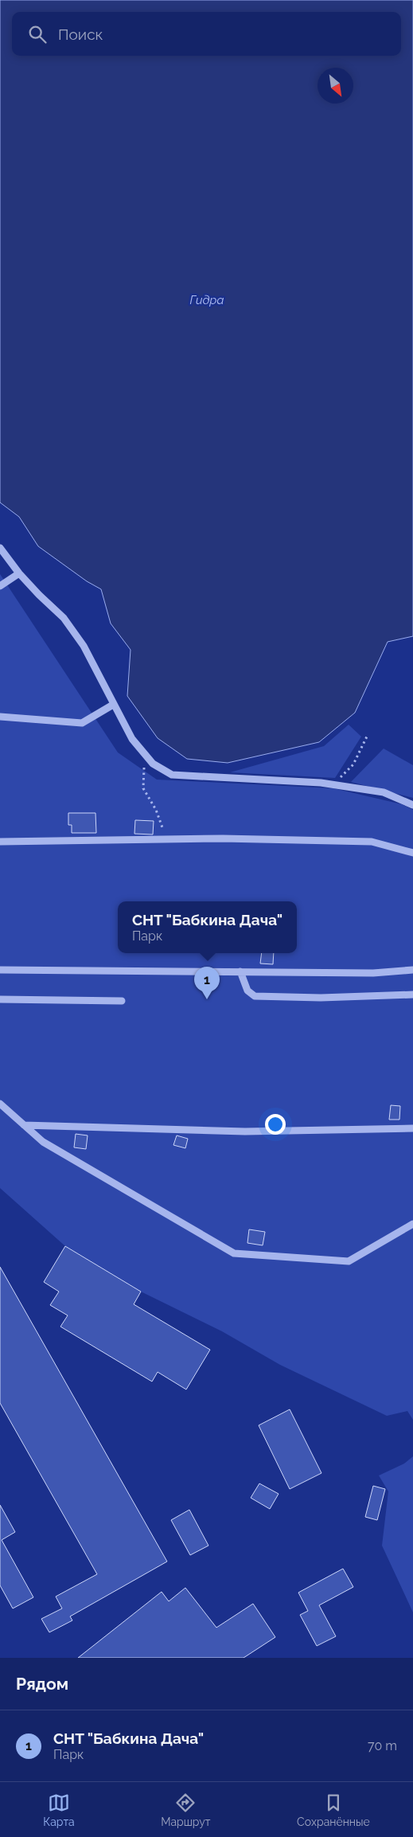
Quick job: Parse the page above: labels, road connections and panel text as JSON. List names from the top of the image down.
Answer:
{
  "water": ["Гидра"],
  "north": "bottom right",
  "page": {
    "search": "Поиск",
    "popup": ["СНТ \"Бабкина Дача\"", "Парк"],
    "pins": "1",
    "heading": "Рядом",
    "list": [
      {
        "mark": "1",
        "name": "СНТ \"Бабкина Дача\"",
        "note": "Парк",
        "value": "70 m"
      }
    ],
    "nav": ["Карта", "Маршрут", "Сохранённые"]
  }
}
